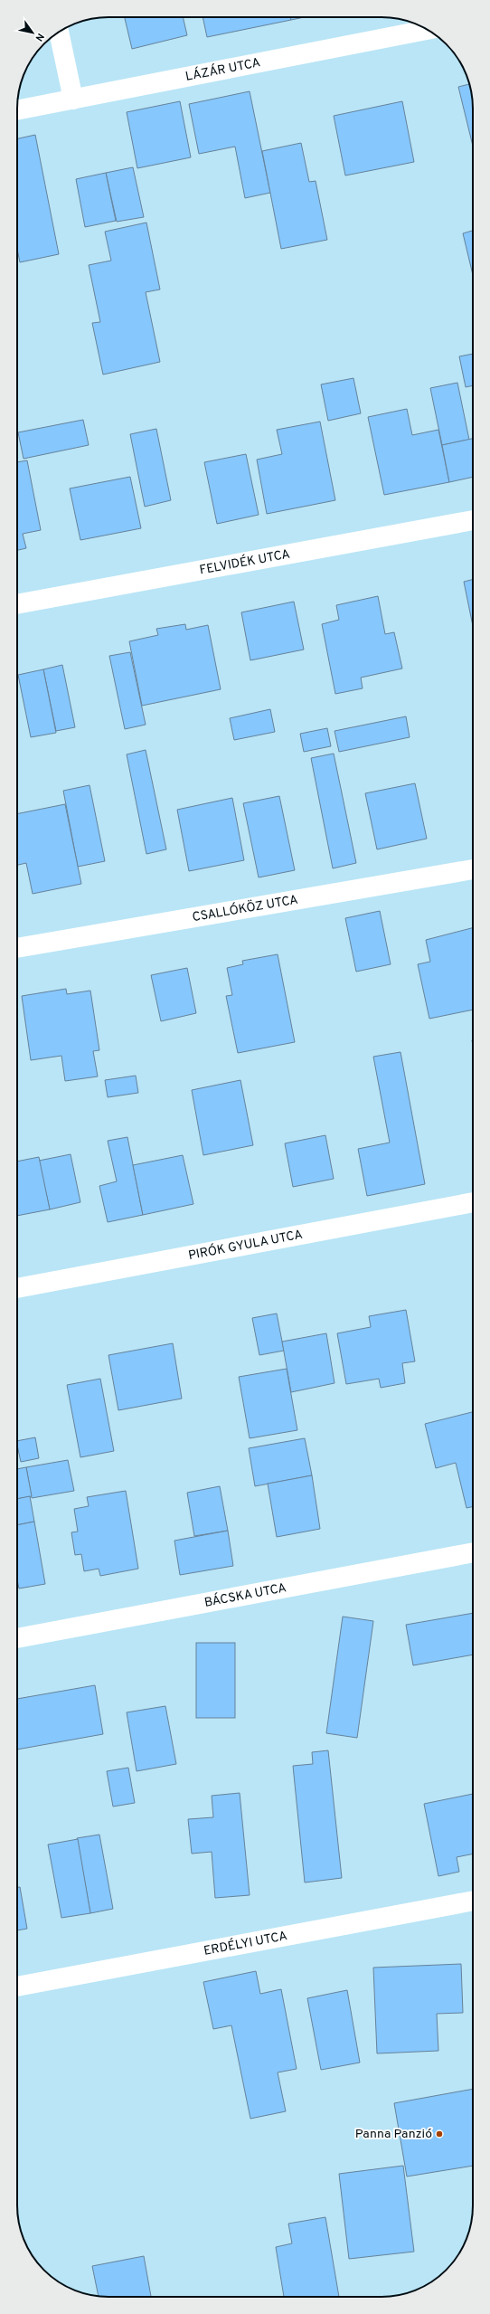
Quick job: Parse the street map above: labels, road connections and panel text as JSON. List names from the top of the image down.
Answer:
{
  "streets": {
    "street": [
      "LÁZÁR UTCA",
      "FELVIDÉK UTCA",
      "CSALLÓKÖZ UTCA",
      "PIRÓK GYULA UTCA",
      "BÁCSKA UTCA",
      "ERDÉLYI UTCA"
    ]
  },
  "places": ["Panna Panzió"],
  "north": "bottom right"
}
